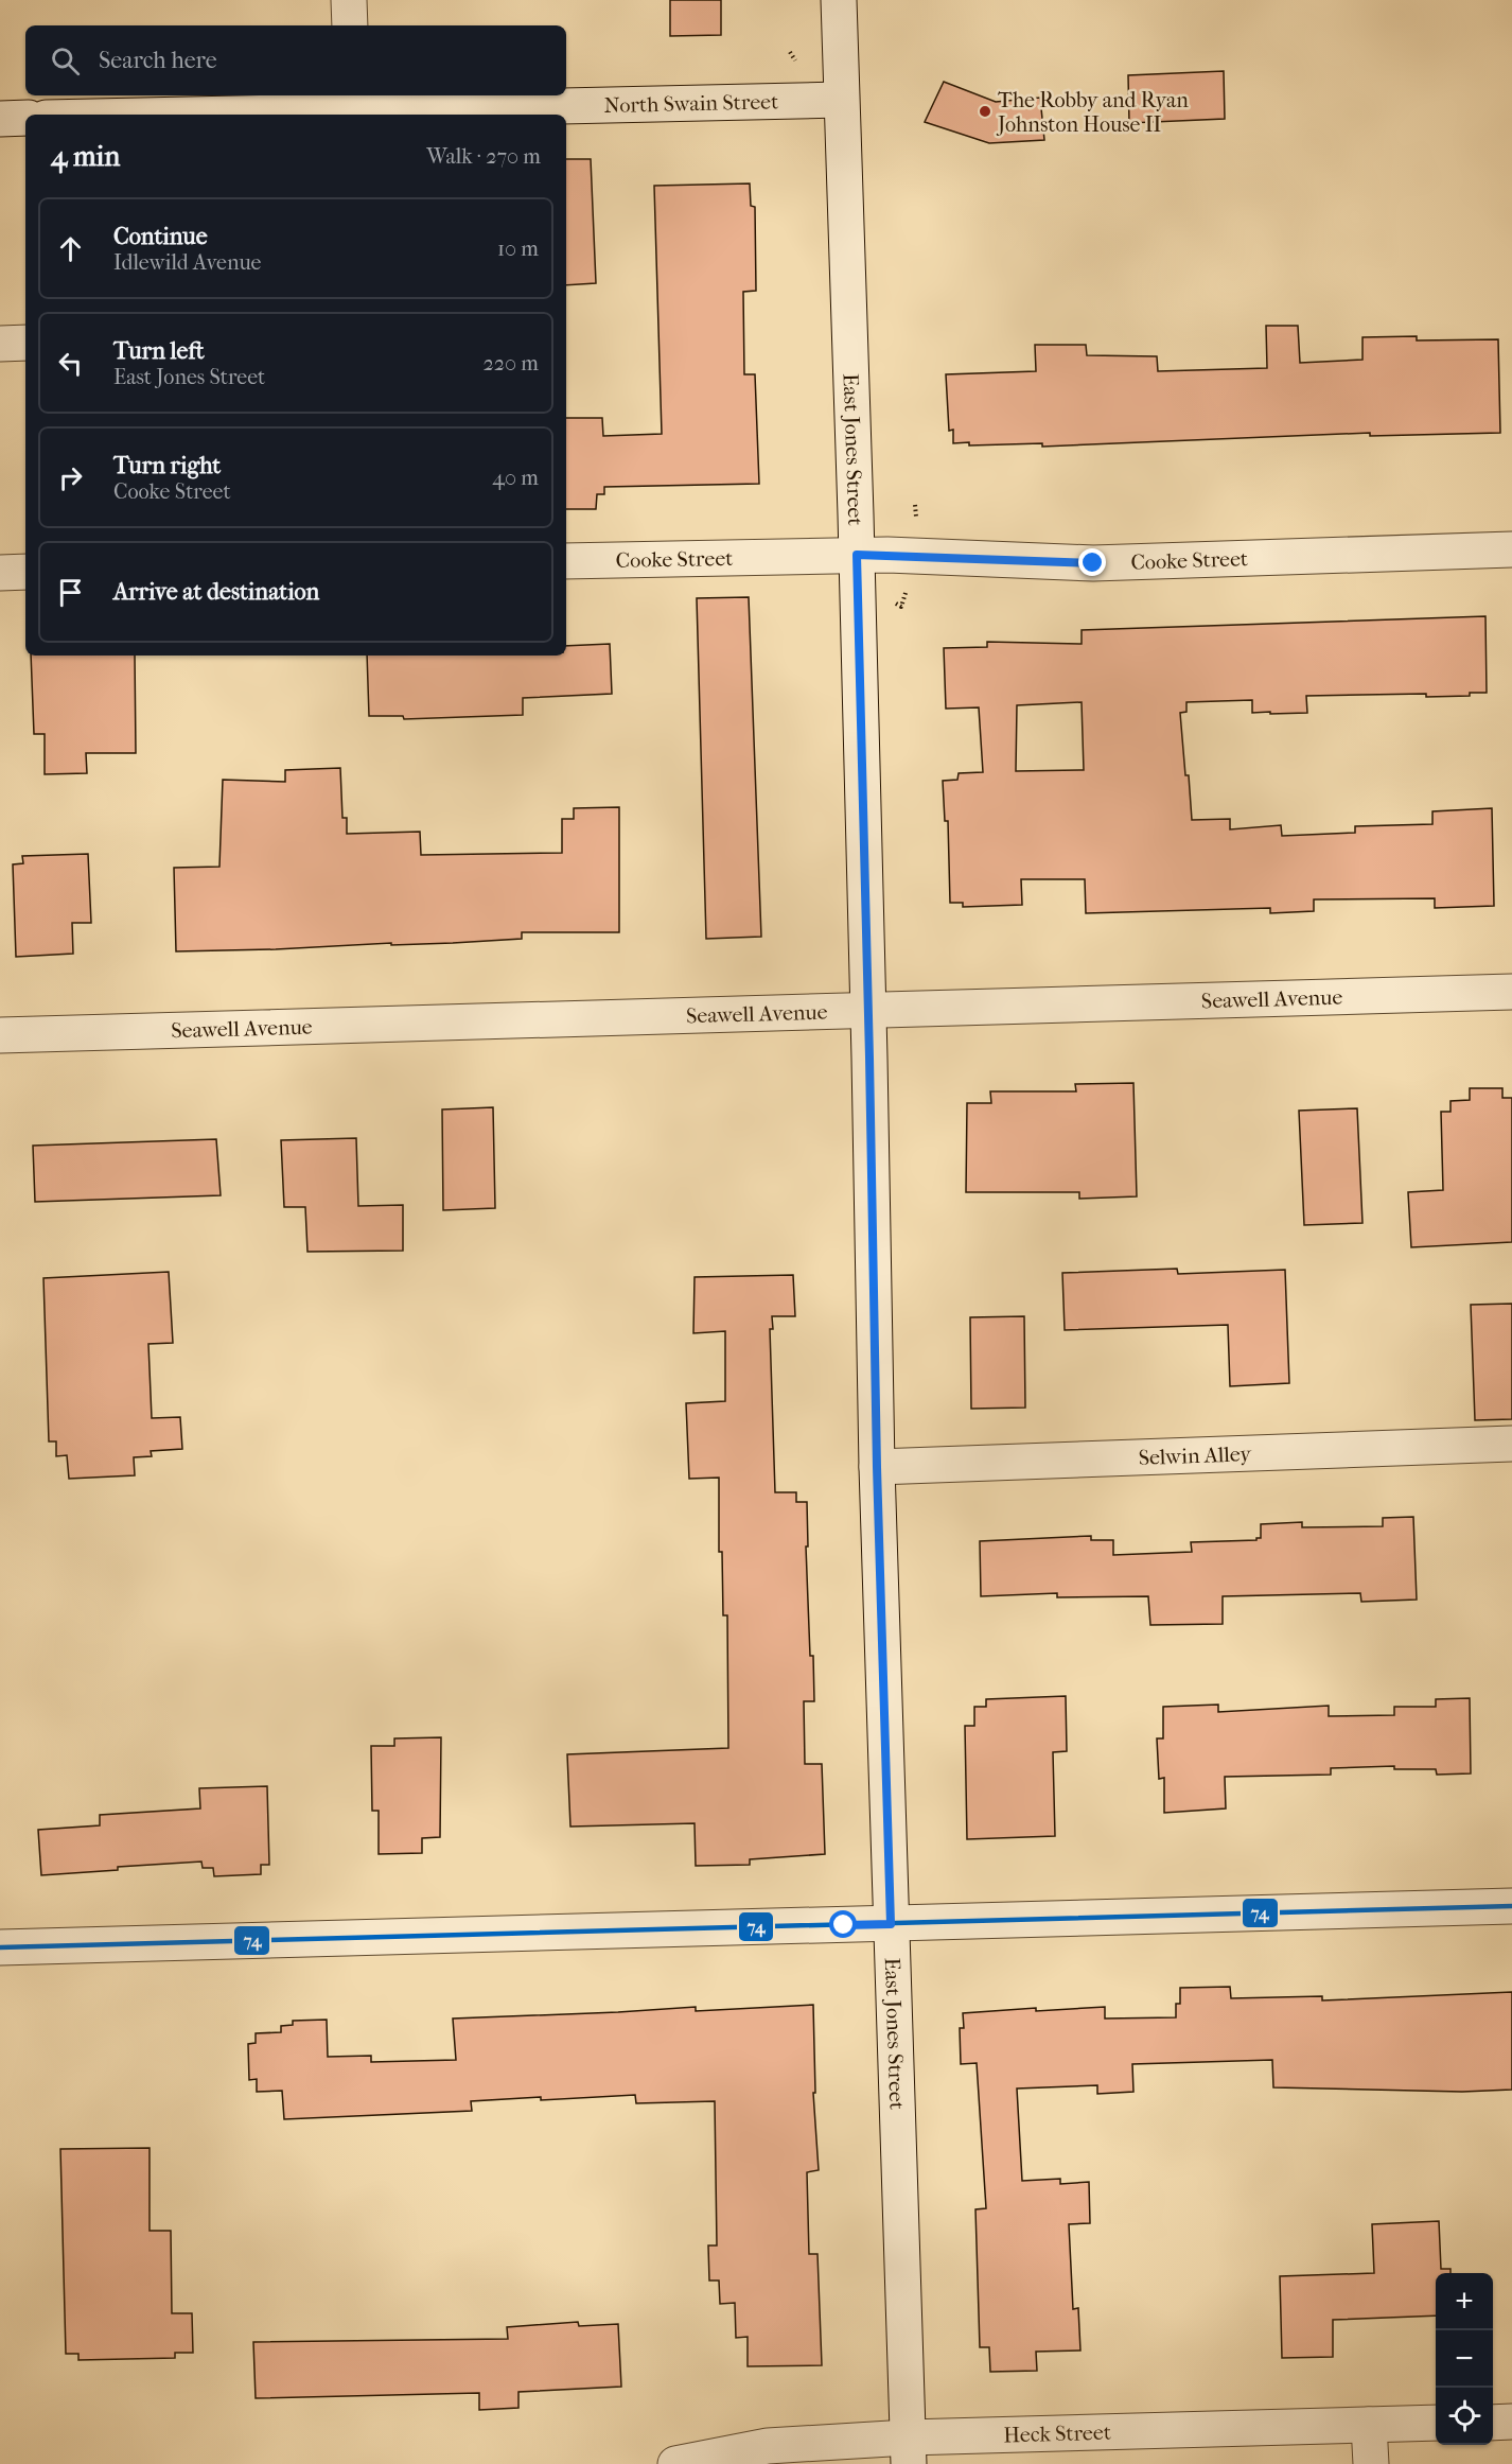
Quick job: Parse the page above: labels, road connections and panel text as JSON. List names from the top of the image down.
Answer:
{
  "streets": {
    "street": [
      "North Swain Street",
      "East Jones Street",
      "Cooke Street",
      "Seawell Avenue",
      "Selwin Alley",
      "Heck Street"
    ]
  },
  "crossings": [
    ["North Swain Street", "East Jones Street"],
    ["East Jones Street", "Cooke Street"],
    ["East Jones Street", "Seawell Avenue"],
    ["East Jones Street", "Selwin Alley"],
    ["East Jones Street", "Heck Street"]
  ],
  "places": ["The Robby and Ryan Johnston House II"],
  "lines": ["transit line 74"],
  "page": {
    "search": "Search here",
    "heading": ["4 min", "Walk · 270 m"],
    "list": [
      ["Continue", "Idlewild Avenue", "10 m"],
      ["Turn left", "East Jones Street", "220 m"],
      ["Turn right", "Cooke Street", "40 m"],
      "Arrive at destination"
    ],
    "map_buttons": ["+", "−"]
  }
}
